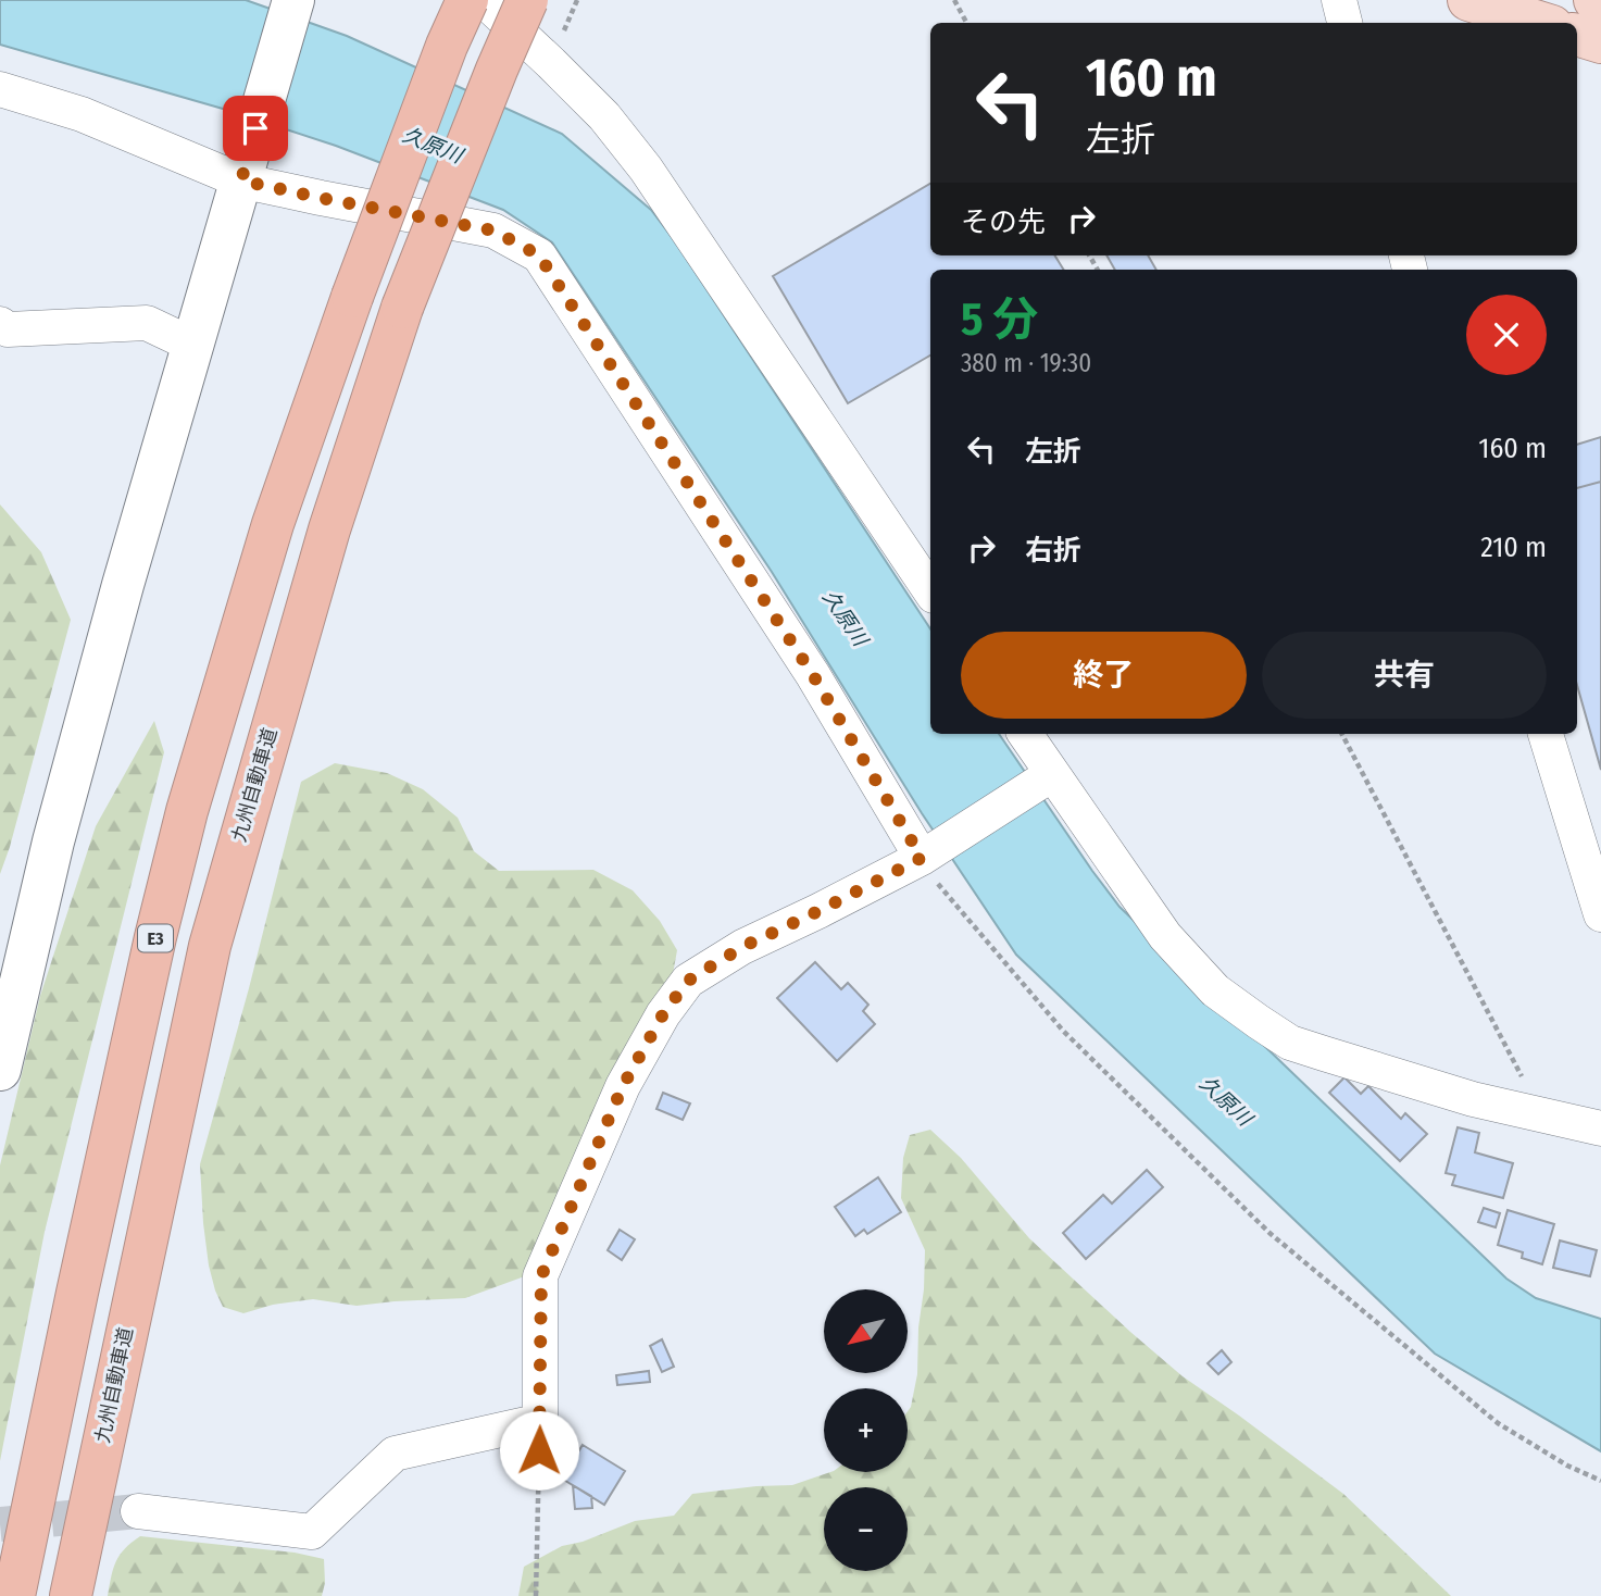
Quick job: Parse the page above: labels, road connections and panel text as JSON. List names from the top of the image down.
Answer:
{
  "streets": {
    "highway": ["九州自動車道", "E3"]
  },
  "water": ["久原川"],
  "north": "bottom left",
  "page": {
    "turn": ["160 m", "左折"],
    "then": "その先",
    "heading": ["5 分", "380 m · 19:30"],
    "list": [
      {
        "name": "左折",
        "value": "160 m"
      },
      {
        "name": "右折",
        "value": "210 m"
      }
    ],
    "buttons": ["終了", "共有"],
    "map_buttons": ["+", "−"]
  }
}
